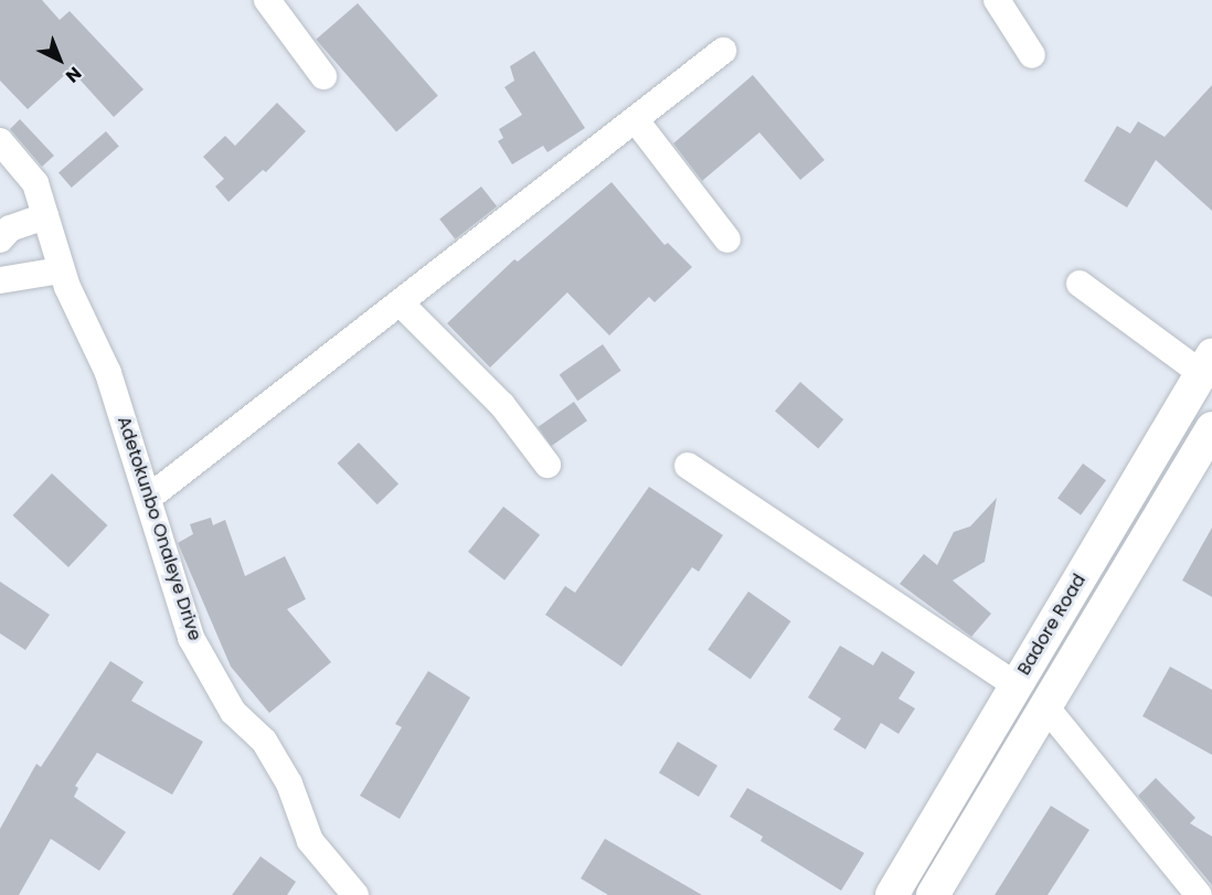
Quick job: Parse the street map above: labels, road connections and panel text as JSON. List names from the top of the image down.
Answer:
{
  "streets": {
    "main road": ["Badore Road"],
    "street": ["Adetokunbo Onaleye Drive"]
  },
  "north": "bottom right"
}
